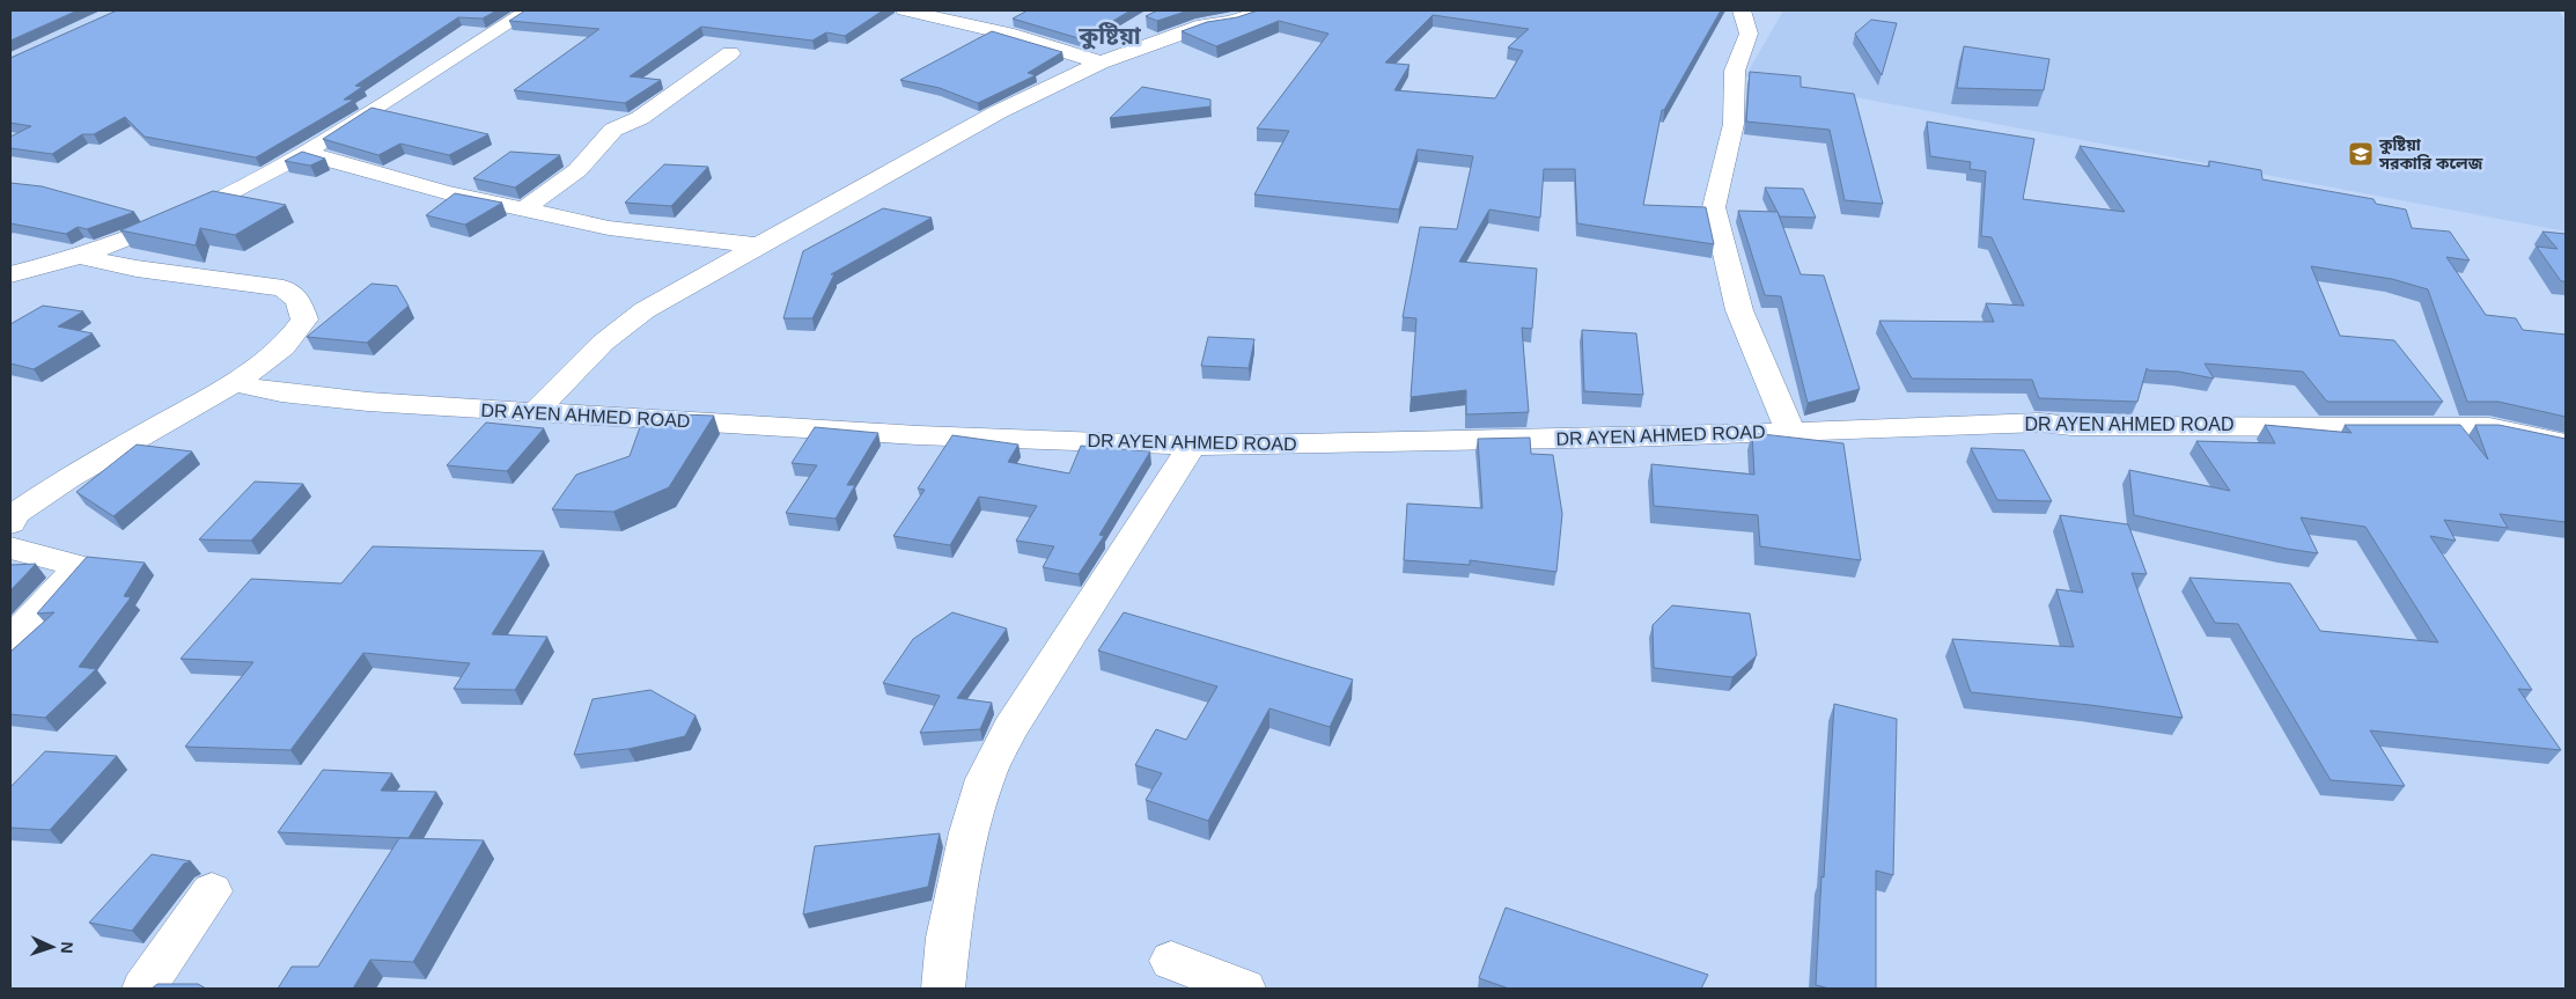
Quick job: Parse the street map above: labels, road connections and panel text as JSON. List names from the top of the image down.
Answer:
{
  "streets": {
    "street": ["DR AYEN AHMED ROAD"]
  },
  "districts": ["কুষ্টিয়া"],
  "places": {
    "school or university": ["কুষ্টিয়া সরকারি কলেজ"]
  },
  "north": "right"
}
